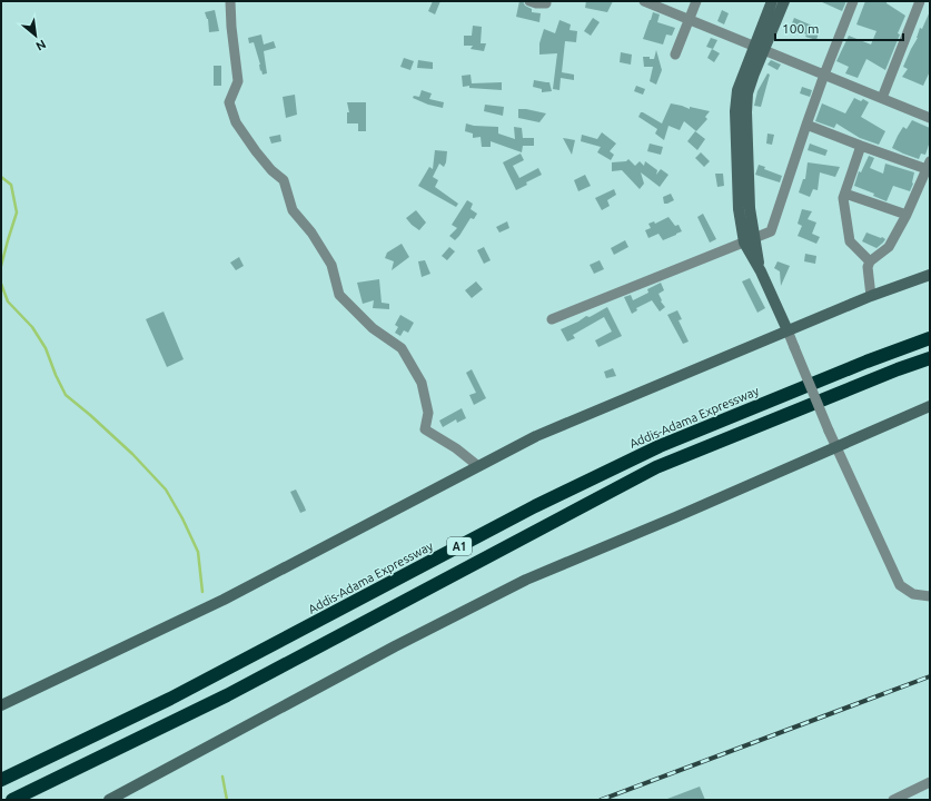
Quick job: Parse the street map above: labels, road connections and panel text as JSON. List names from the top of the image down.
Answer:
{
  "streets": {
    "highway": ["Addis-Adama Expressway", "A1"]
  },
  "scale_bar": "100 m",
  "north": "bottom right"
}
